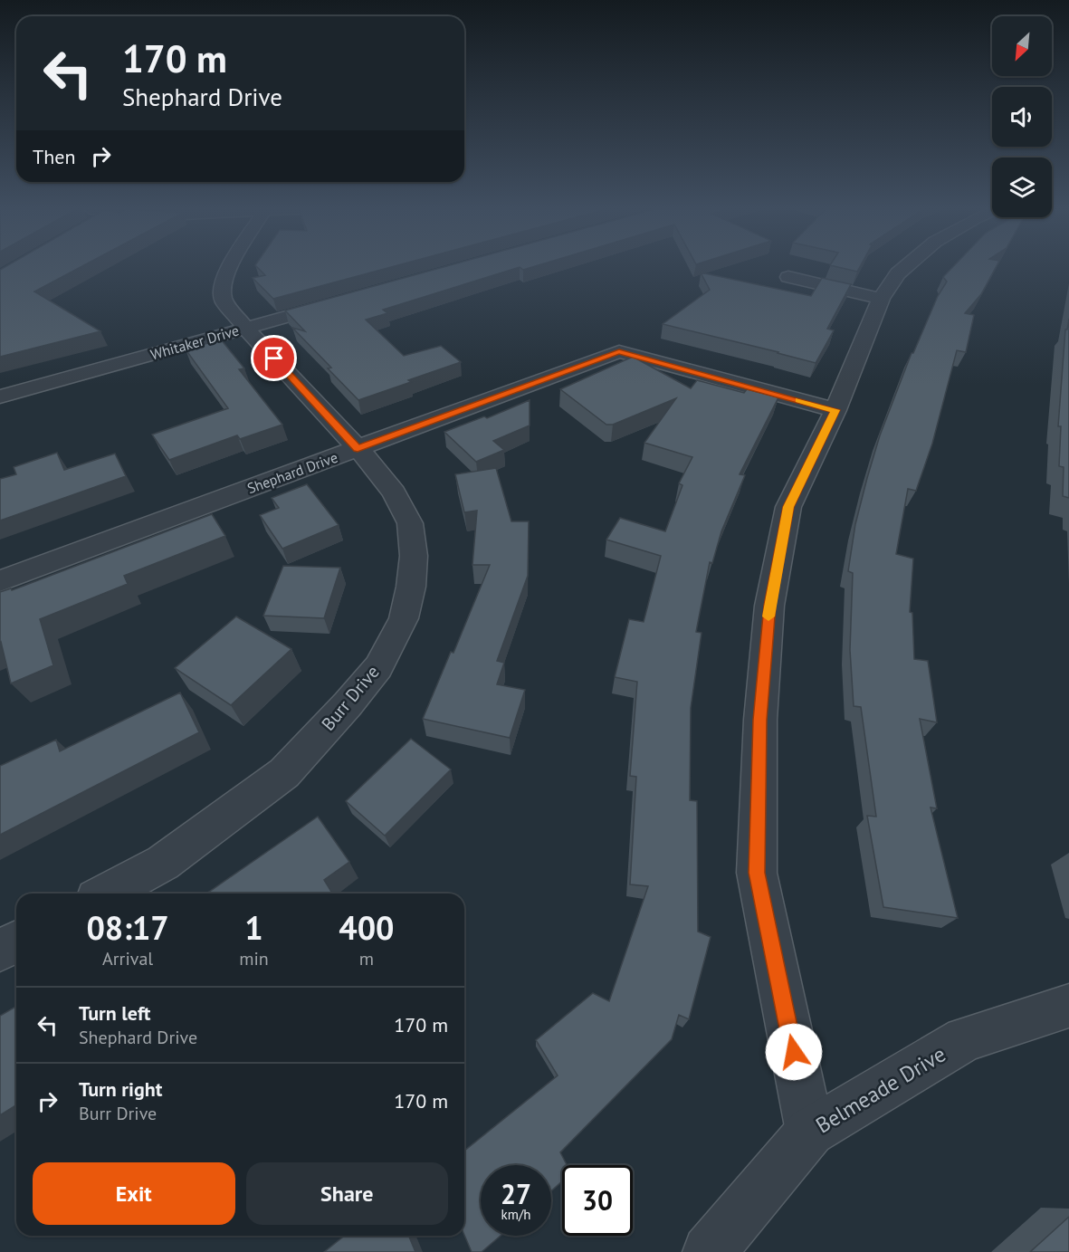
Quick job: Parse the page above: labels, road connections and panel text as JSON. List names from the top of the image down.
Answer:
{
  "streets": {
    "street": [
      "Whitaker Drive",
      "Shephard Drive",
      "Burr Drive",
      "Belmeade Drive"
    ]
  },
  "crossings": [
    ["Whitaker Drive", "Burr Drive"],
    ["Shephard Drive", "Burr Drive"]
  ],
  "north": "bottom left",
  "page": {
    "turn": ["170 m", "Shephard Drive"],
    "then": "Then",
    "eta": [
      "08:17",
      "Arrival",
      "1",
      "min",
      "400",
      "m"
    ],
    "list": [
      {
        "name": "Turn left",
        "note": "Shephard Drive",
        "value": "170 m"
      },
      {
        "name": "Turn right",
        "note": "Burr Drive",
        "value": "170 m"
      }
    ],
    "buttons": ["Exit", "Share"],
    "speed": "27 km/h",
    "limit": "30"
  }
}
